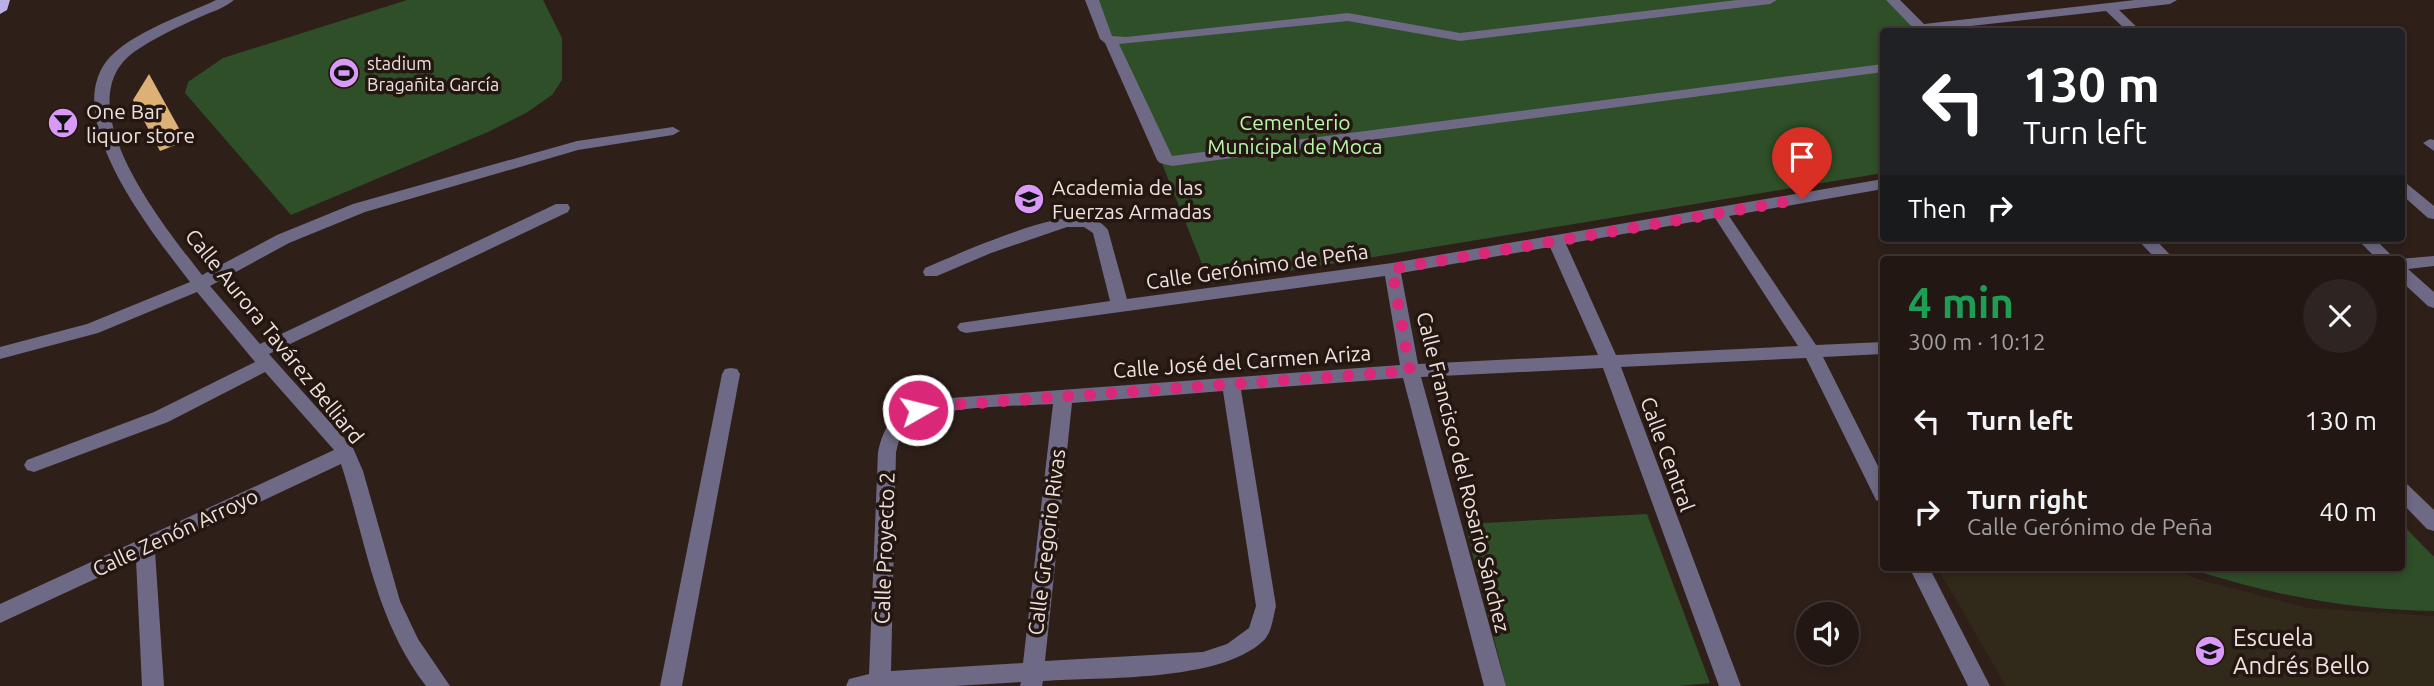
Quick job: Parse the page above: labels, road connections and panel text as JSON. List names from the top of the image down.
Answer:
{
  "streets": {
    "street": [
      "Calle Gerónimo de Peña",
      "Calle Aurora Tavárez Belliard",
      "Calle José del Carmen Ariza",
      "Calle Central",
      "Calle Francisco del Rosario Sánchez",
      "Calle Zenón Arroyo",
      "Calle Gregorio Rivas",
      "Calle Proyecto 2"
    ]
  },
  "crossings": [
    ["Calle Gerónimo de Peña", "Calle Central"],
    ["Calle Gerónimo de Peña", "Calle Francisco del Rosario Sánchez"],
    ["Calle Aurora Tavárez Belliard", "Calle Zenón Arroyo"],
    ["Calle José del Carmen Ariza", "Calle Central"],
    ["Calle José del Carmen Ariza", "Calle Francisco del Rosario Sánchez"],
    ["Calle José del Carmen Ariza", "Calle Gregorio Rivas"],
    ["Calle José del Carmen Ariza", "Calle Proyecto 2"]
  ],
  "parks": ["Cementerio Municipal de Moca"],
  "places": {
    "sports": ["stadium Bragañita García"],
    "bar": ["One Bar liquor store"],
    "school or university": ["Academia de las Fuerzas Armadas", "Escuela Andrés Bello"]
  },
  "page": {
    "turn": ["130 m", "Turn left"],
    "then": "Then",
    "heading": ["4 min", "300 m · 10:12"],
    "list": [
      {
        "name": "Turn left",
        "value": "130 m"
      },
      {
        "name": "Turn right",
        "note": "Calle Gerónimo de Peña",
        "value": "40 m"
      }
    ]
  }
}
